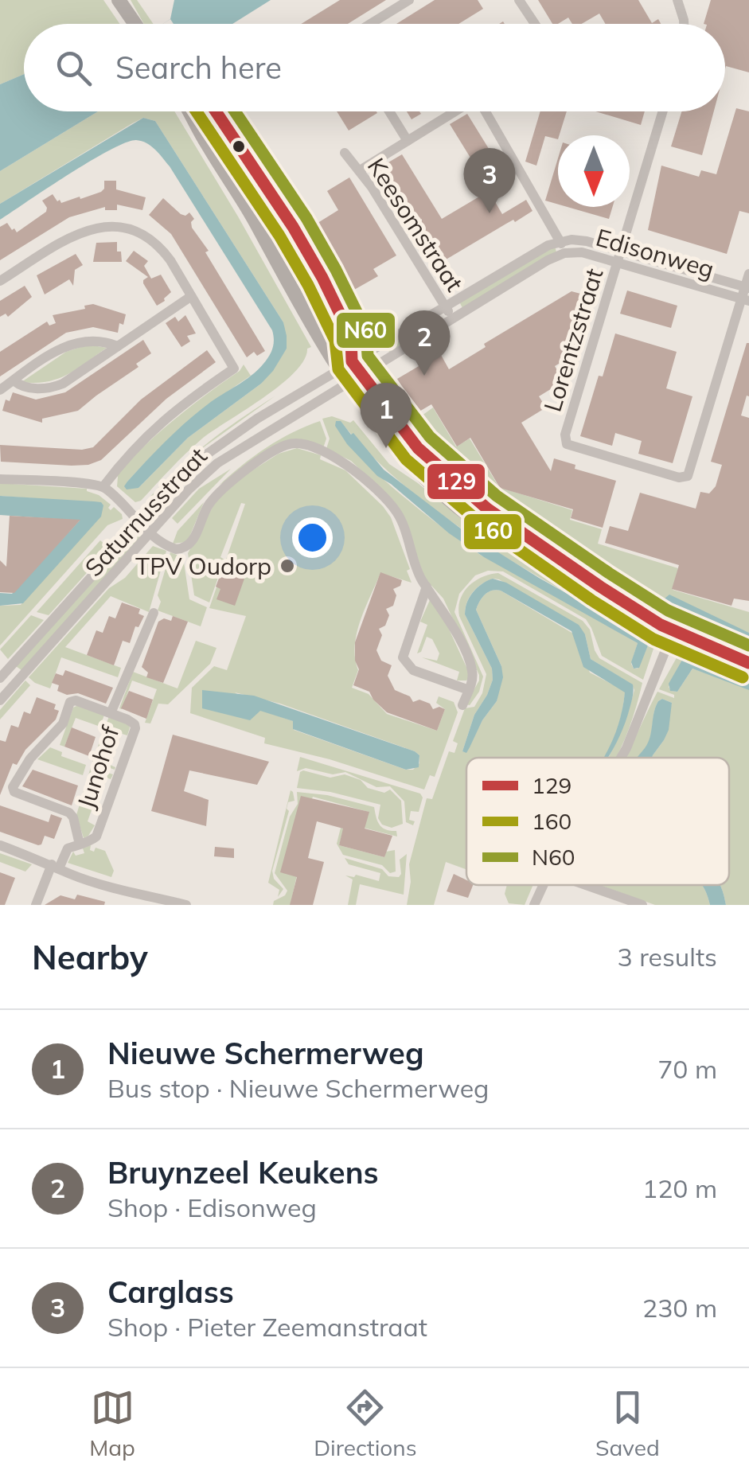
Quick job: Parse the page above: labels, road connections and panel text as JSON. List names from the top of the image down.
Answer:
{
  "streets": {
    "street": [
      "Keesomstraat",
      "Edisonweg",
      "Lorentzstraat",
      "Saturnusstraat",
      "Junohof"
    ]
  },
  "crossings": [
    ["Keesomstraat", "Edisonweg"],
    ["Edisonweg", "Lorentzstraat"],
    ["Edisonweg", "Saturnusstraat"]
  ],
  "places": ["TPV Oudorp"],
  "lines": ["transit line 129", "transit line 160", "transit line N60"],
  "legend": ["129", "160", "N60"],
  "north": "bottom",
  "page": {
    "search": "Search here",
    "pins": ["3", "2", "1"],
    "heading": ["Nearby", "3 results"],
    "list": [
      {
        "mark": "1",
        "name": "Nieuwe Schermerweg",
        "note": "Bus stop · Nieuwe Schermerweg",
        "value": "70 m"
      },
      {
        "mark": "2",
        "name": "Bruynzeel Keukens",
        "note": "Shop · Edisonweg",
        "value": "120 m"
      },
      {
        "mark": "3",
        "name": "Carglass",
        "note": "Shop · Pieter Zeemanstraat",
        "value": "230 m"
      }
    ],
    "nav": ["Map", "Directions", "Saved"]
  }
}
